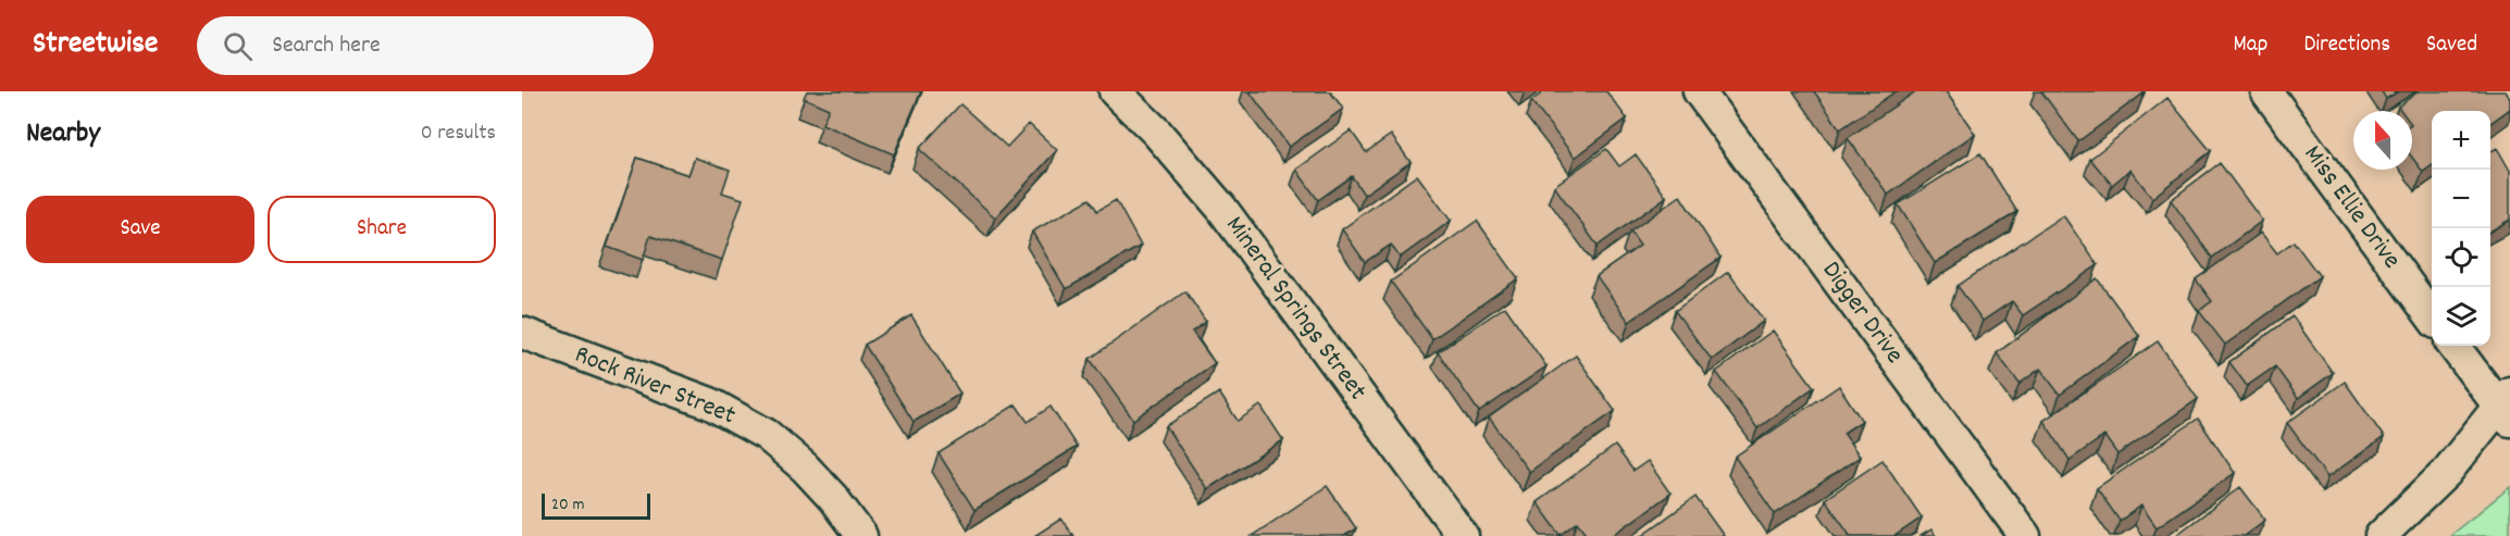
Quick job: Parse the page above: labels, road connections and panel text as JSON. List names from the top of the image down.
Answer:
{
  "streets": {
    "street": [
      "Miss Ellie Drive",
      "Mineral Springs Street",
      "Digger Drive",
      "Rock River Street"
    ]
  },
  "scale_bar": "20 m",
  "north": "top",
  "page": {
    "header": "Streetwise",
    "search": "Search here",
    "nav": ["Map", "Directions", "Saved"],
    "heading": ["Nearby", "0 results"],
    "map_buttons": ["+", "−"],
    "buttons": ["Save", "Share"],
    "scale": "20 m"
  }
}
